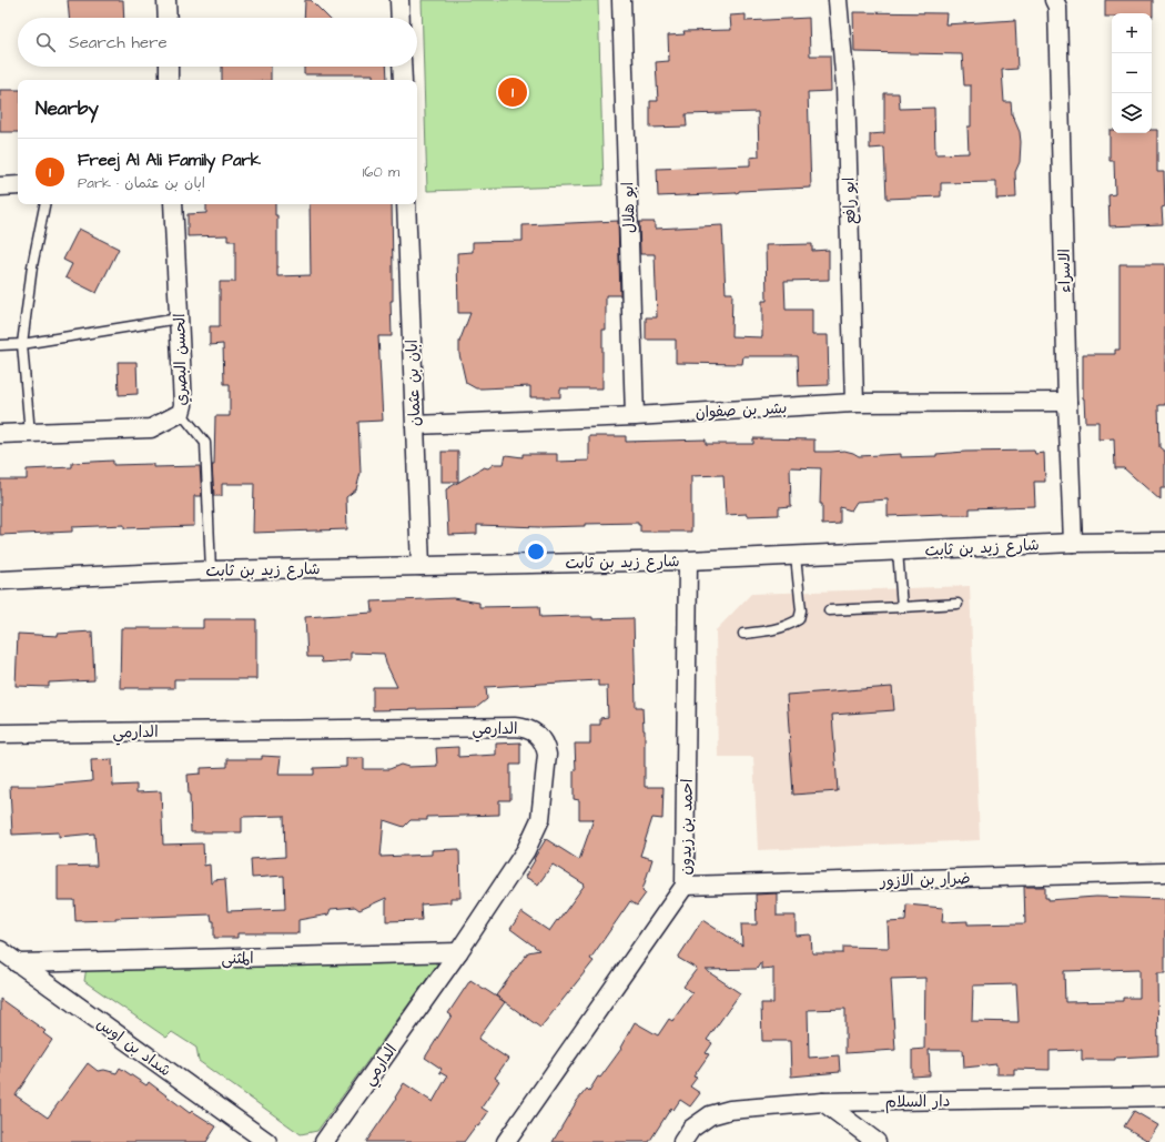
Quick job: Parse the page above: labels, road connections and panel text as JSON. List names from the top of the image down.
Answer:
{
  "streets": {
    "street": [
      "ابو رافع",
      "ابو هلال",
      "الاسراء",
      "الحسن البصري",
      "ابان بن عثمان",
      "بشر بن صفوان",
      "شارع زيد بن ثابت",
      "الدارمي",
      "احمد بن زيدون",
      "ضرار بن الازور",
      "المثنى",
      "شداد بن اوس",
      "دار السلام"
    ]
  },
  "crossings": [
    ["ابو رافع", "بشر بن صفوان"],
    ["ابو هلال", "بشر بن صفوان"],
    ["الاسراء", "بشر بن صفوان"],
    ["الاسراء", "شارع زيد بن ثابت"],
    ["ابان بن عثمان", "بشر بن صفوان"],
    ["ابان بن عثمان", "شارع زيد بن ثابت"],
    ["شارع زيد بن ثابت", "احمد بن زيدون"],
    ["الدارمي", "المثنى"],
    ["احمد بن زيدون", "ضرار بن الازور"],
    ["المثنى", "شداد بن اوس"]
  ],
  "page": {
    "map_buttons": ["+", "−"],
    "search": "Search here",
    "pins": "1",
    "heading": "Nearby",
    "list": [
      {
        "mark": "1",
        "name": "Freej Al Ali Family Park",
        "note": "Park · ابان بن عثمان",
        "value": "160 m"
      }
    ]
  }
}
